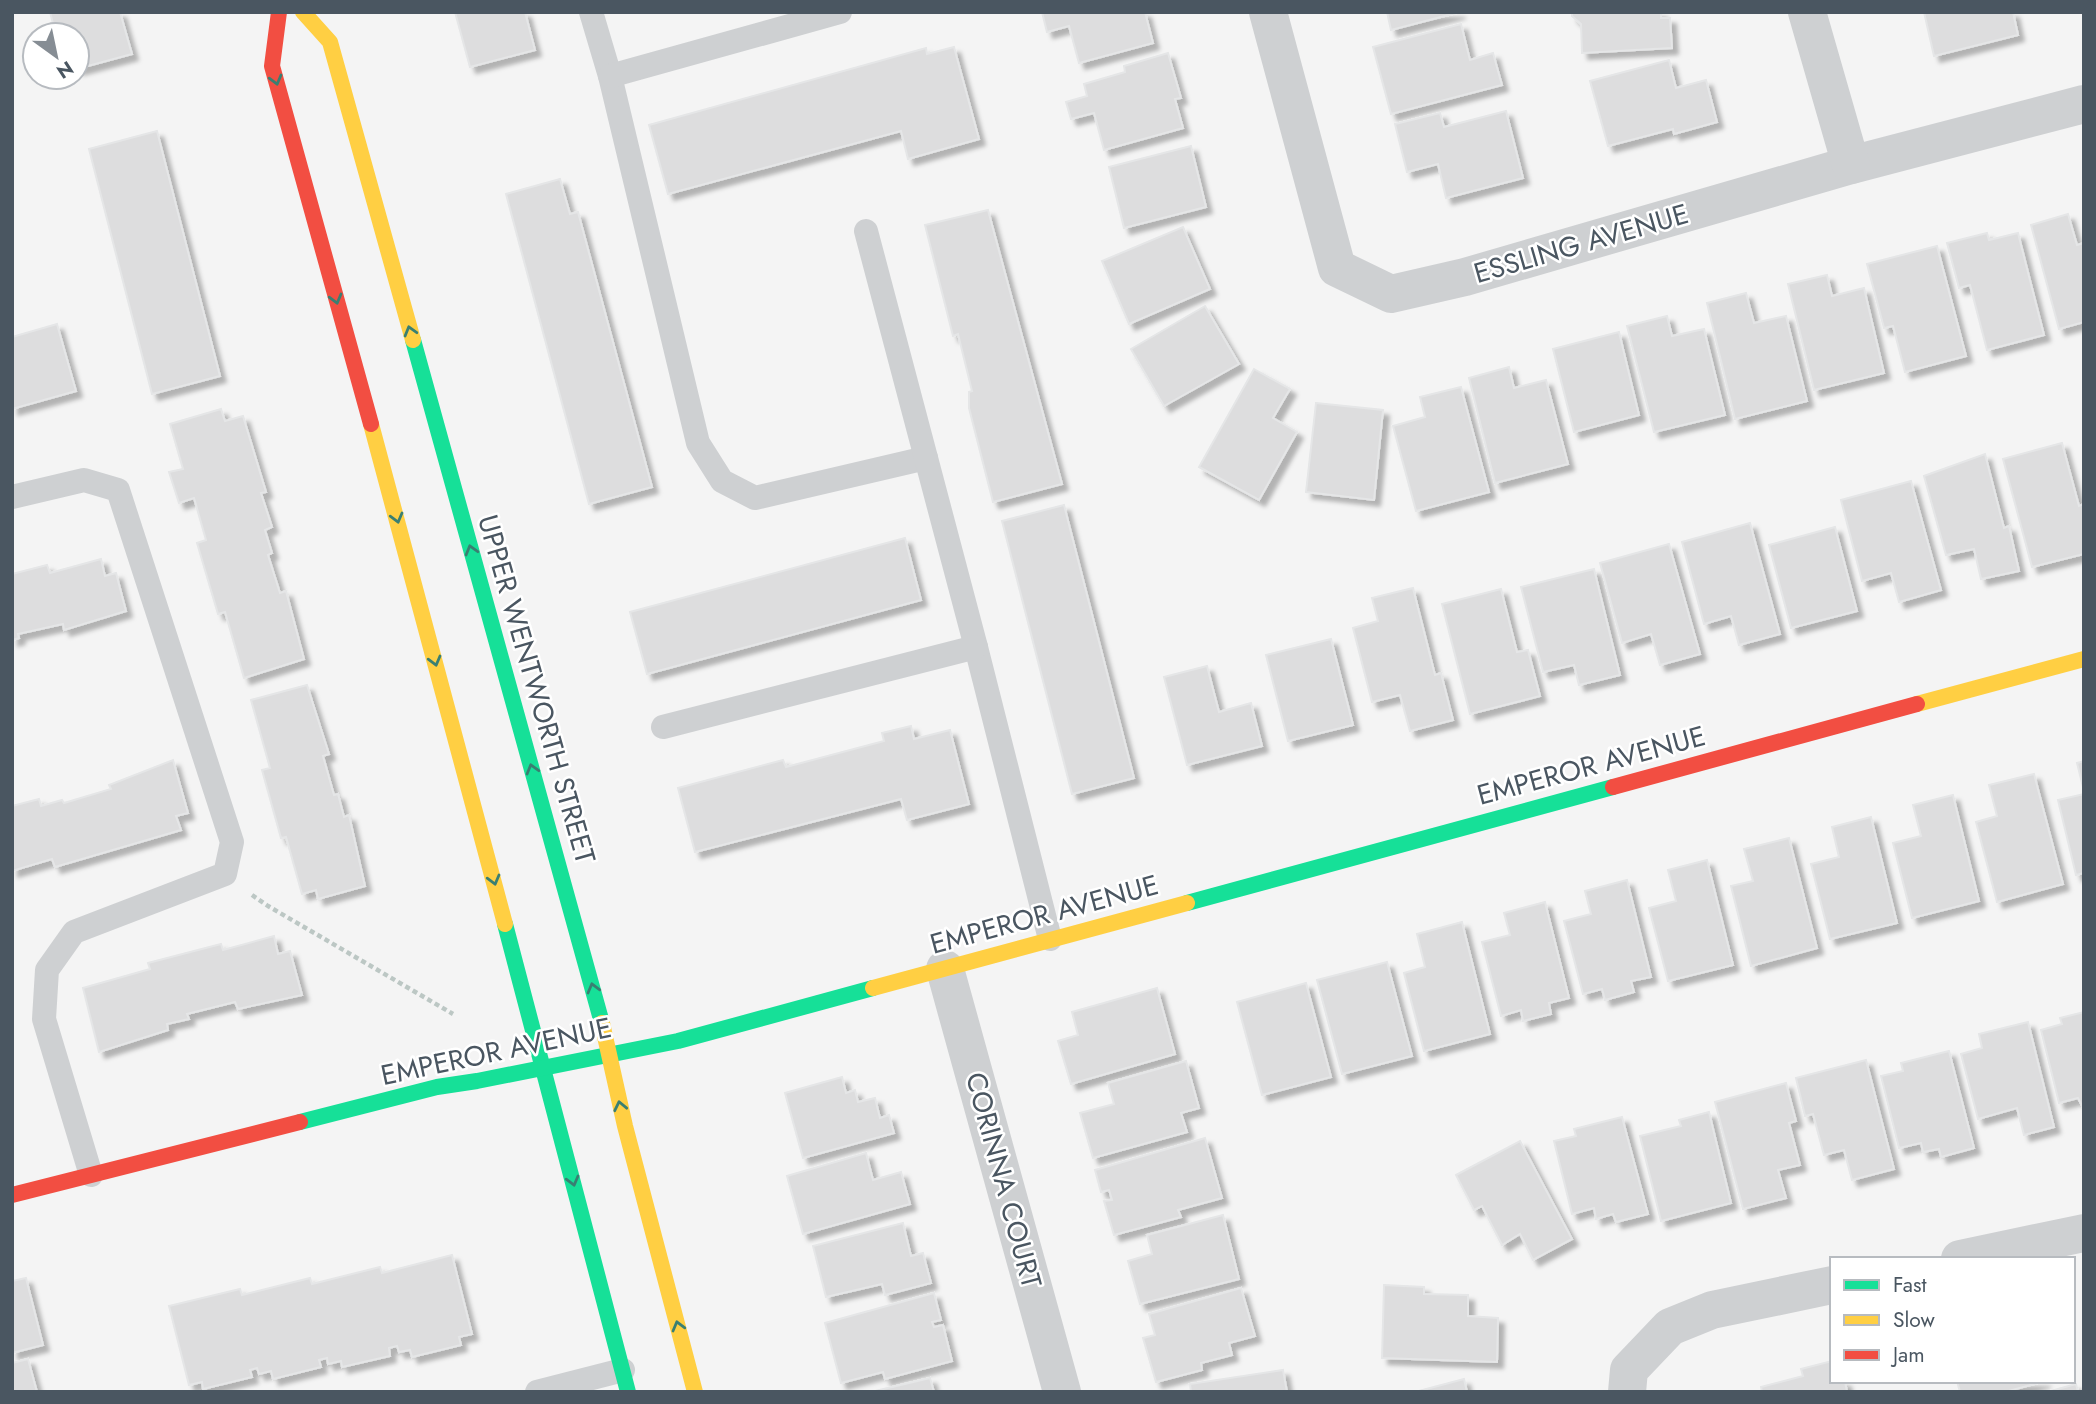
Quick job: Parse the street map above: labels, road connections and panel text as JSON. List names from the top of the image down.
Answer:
{
  "streets": {
    "main road": ["UPPER WENTWORTH STREET", "EMPEROR AVENUE"],
    "street": ["ESSLING AVENUE", "CORINNA COURT"]
  },
  "crossings": [
    ["UPPER WENTWORTH STREET", "EMPEROR AVENUE"],
    ["EMPEROR AVENUE", "CORINNA COURT"]
  ],
  "legend": ["Fast", "Slow", "Jam"],
  "north": "bottom right"
}
